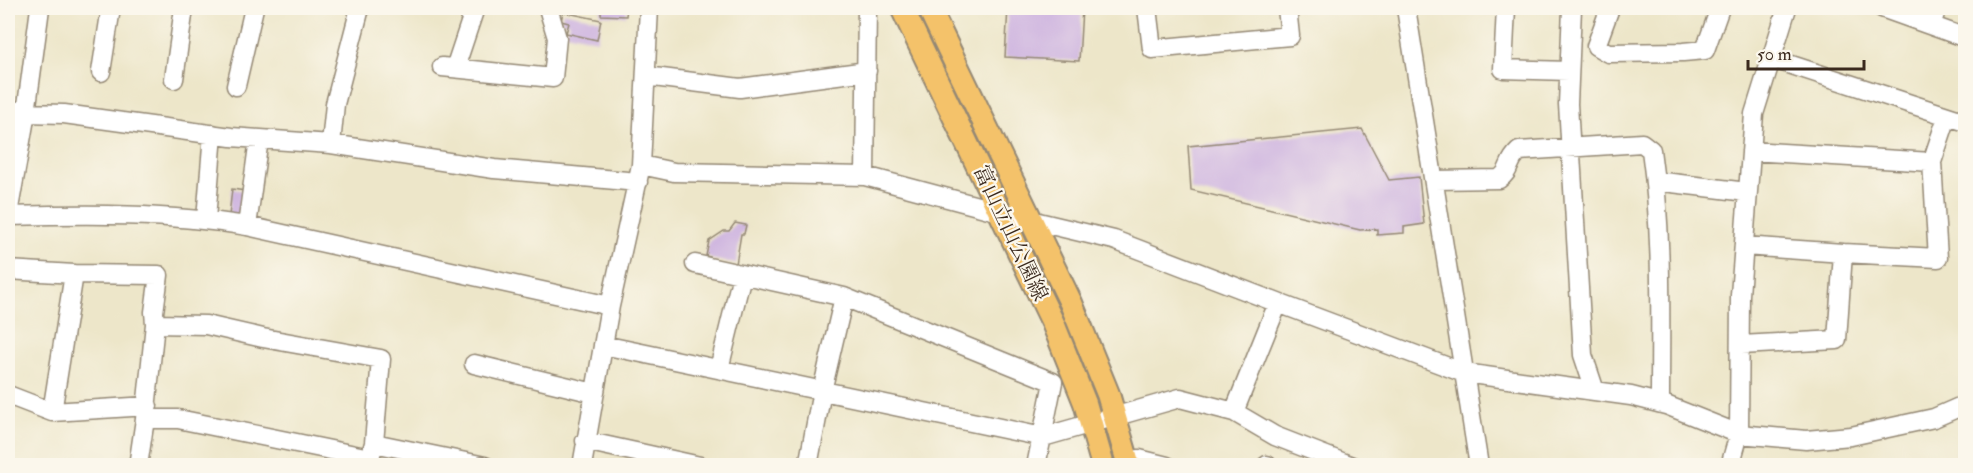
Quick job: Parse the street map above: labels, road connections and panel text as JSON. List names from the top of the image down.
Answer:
{
  "streets": {
    "main road": ["富山立山公園線"]
  },
  "scale_bar": "50 m"
}
